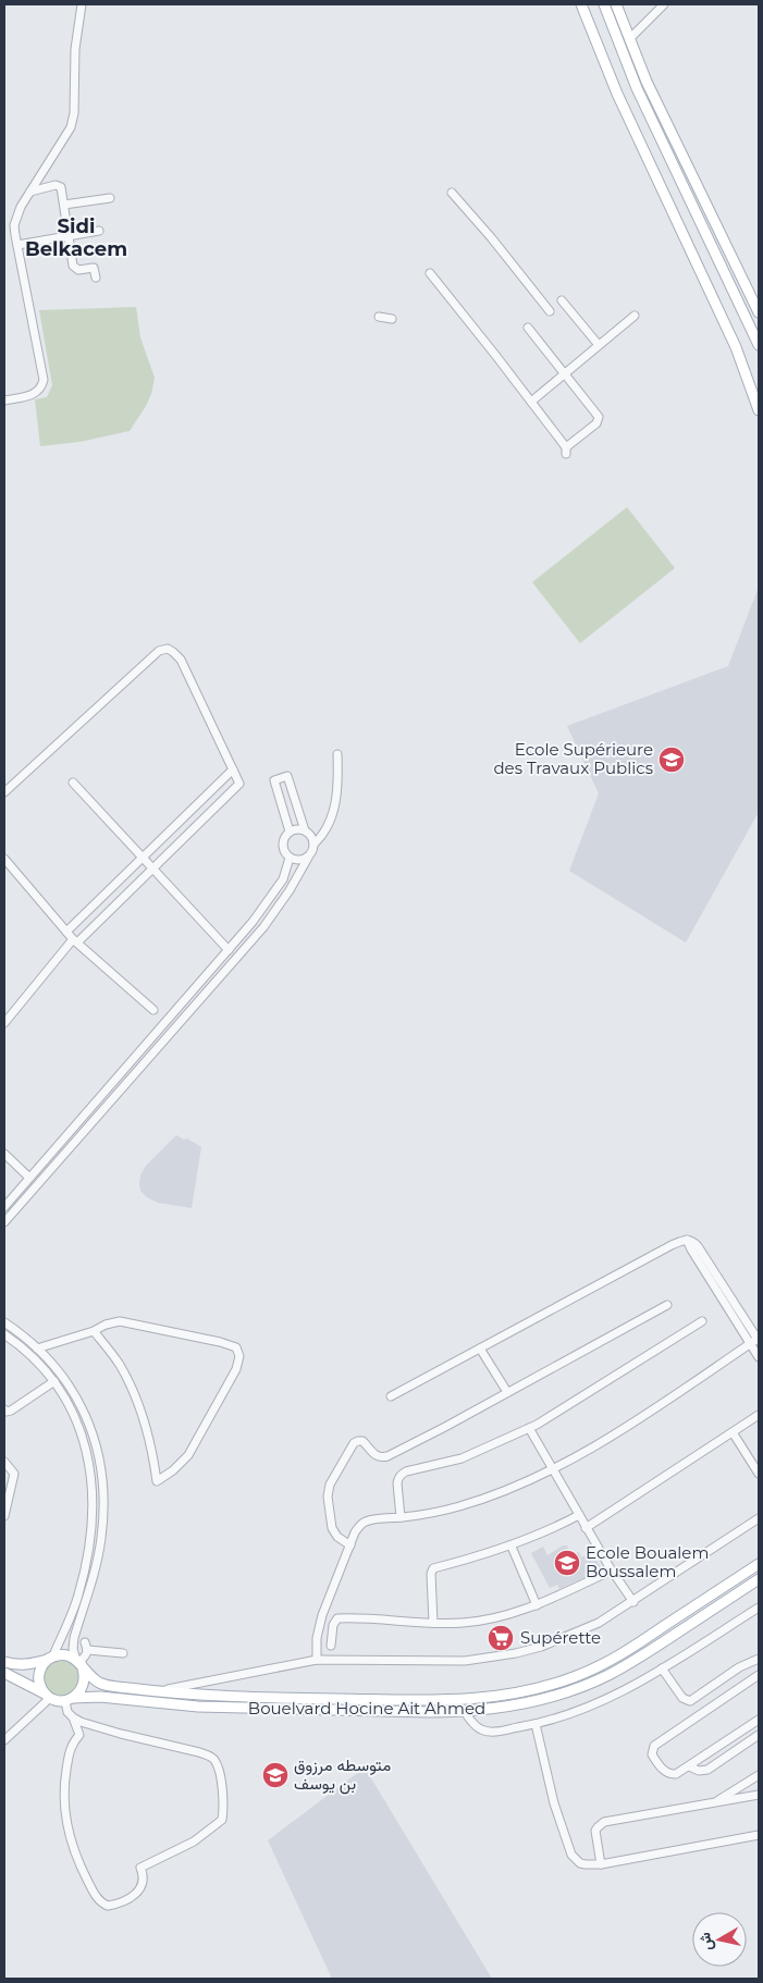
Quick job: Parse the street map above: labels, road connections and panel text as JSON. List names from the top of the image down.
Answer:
{
  "streets": {
    "main road": ["Bouelvard Hocine Ait Ahmed"]
  },
  "districts": ["Sidi Belkacem"],
  "places": {
    "school or university": ["Ecole Supérieure des Travaux Publics", "Ecole Boualem Boussalem", "متوسطه مرزوق بن يوسف"],
    "supermarket": ["Supérette"]
  },
  "north": "left"
}
